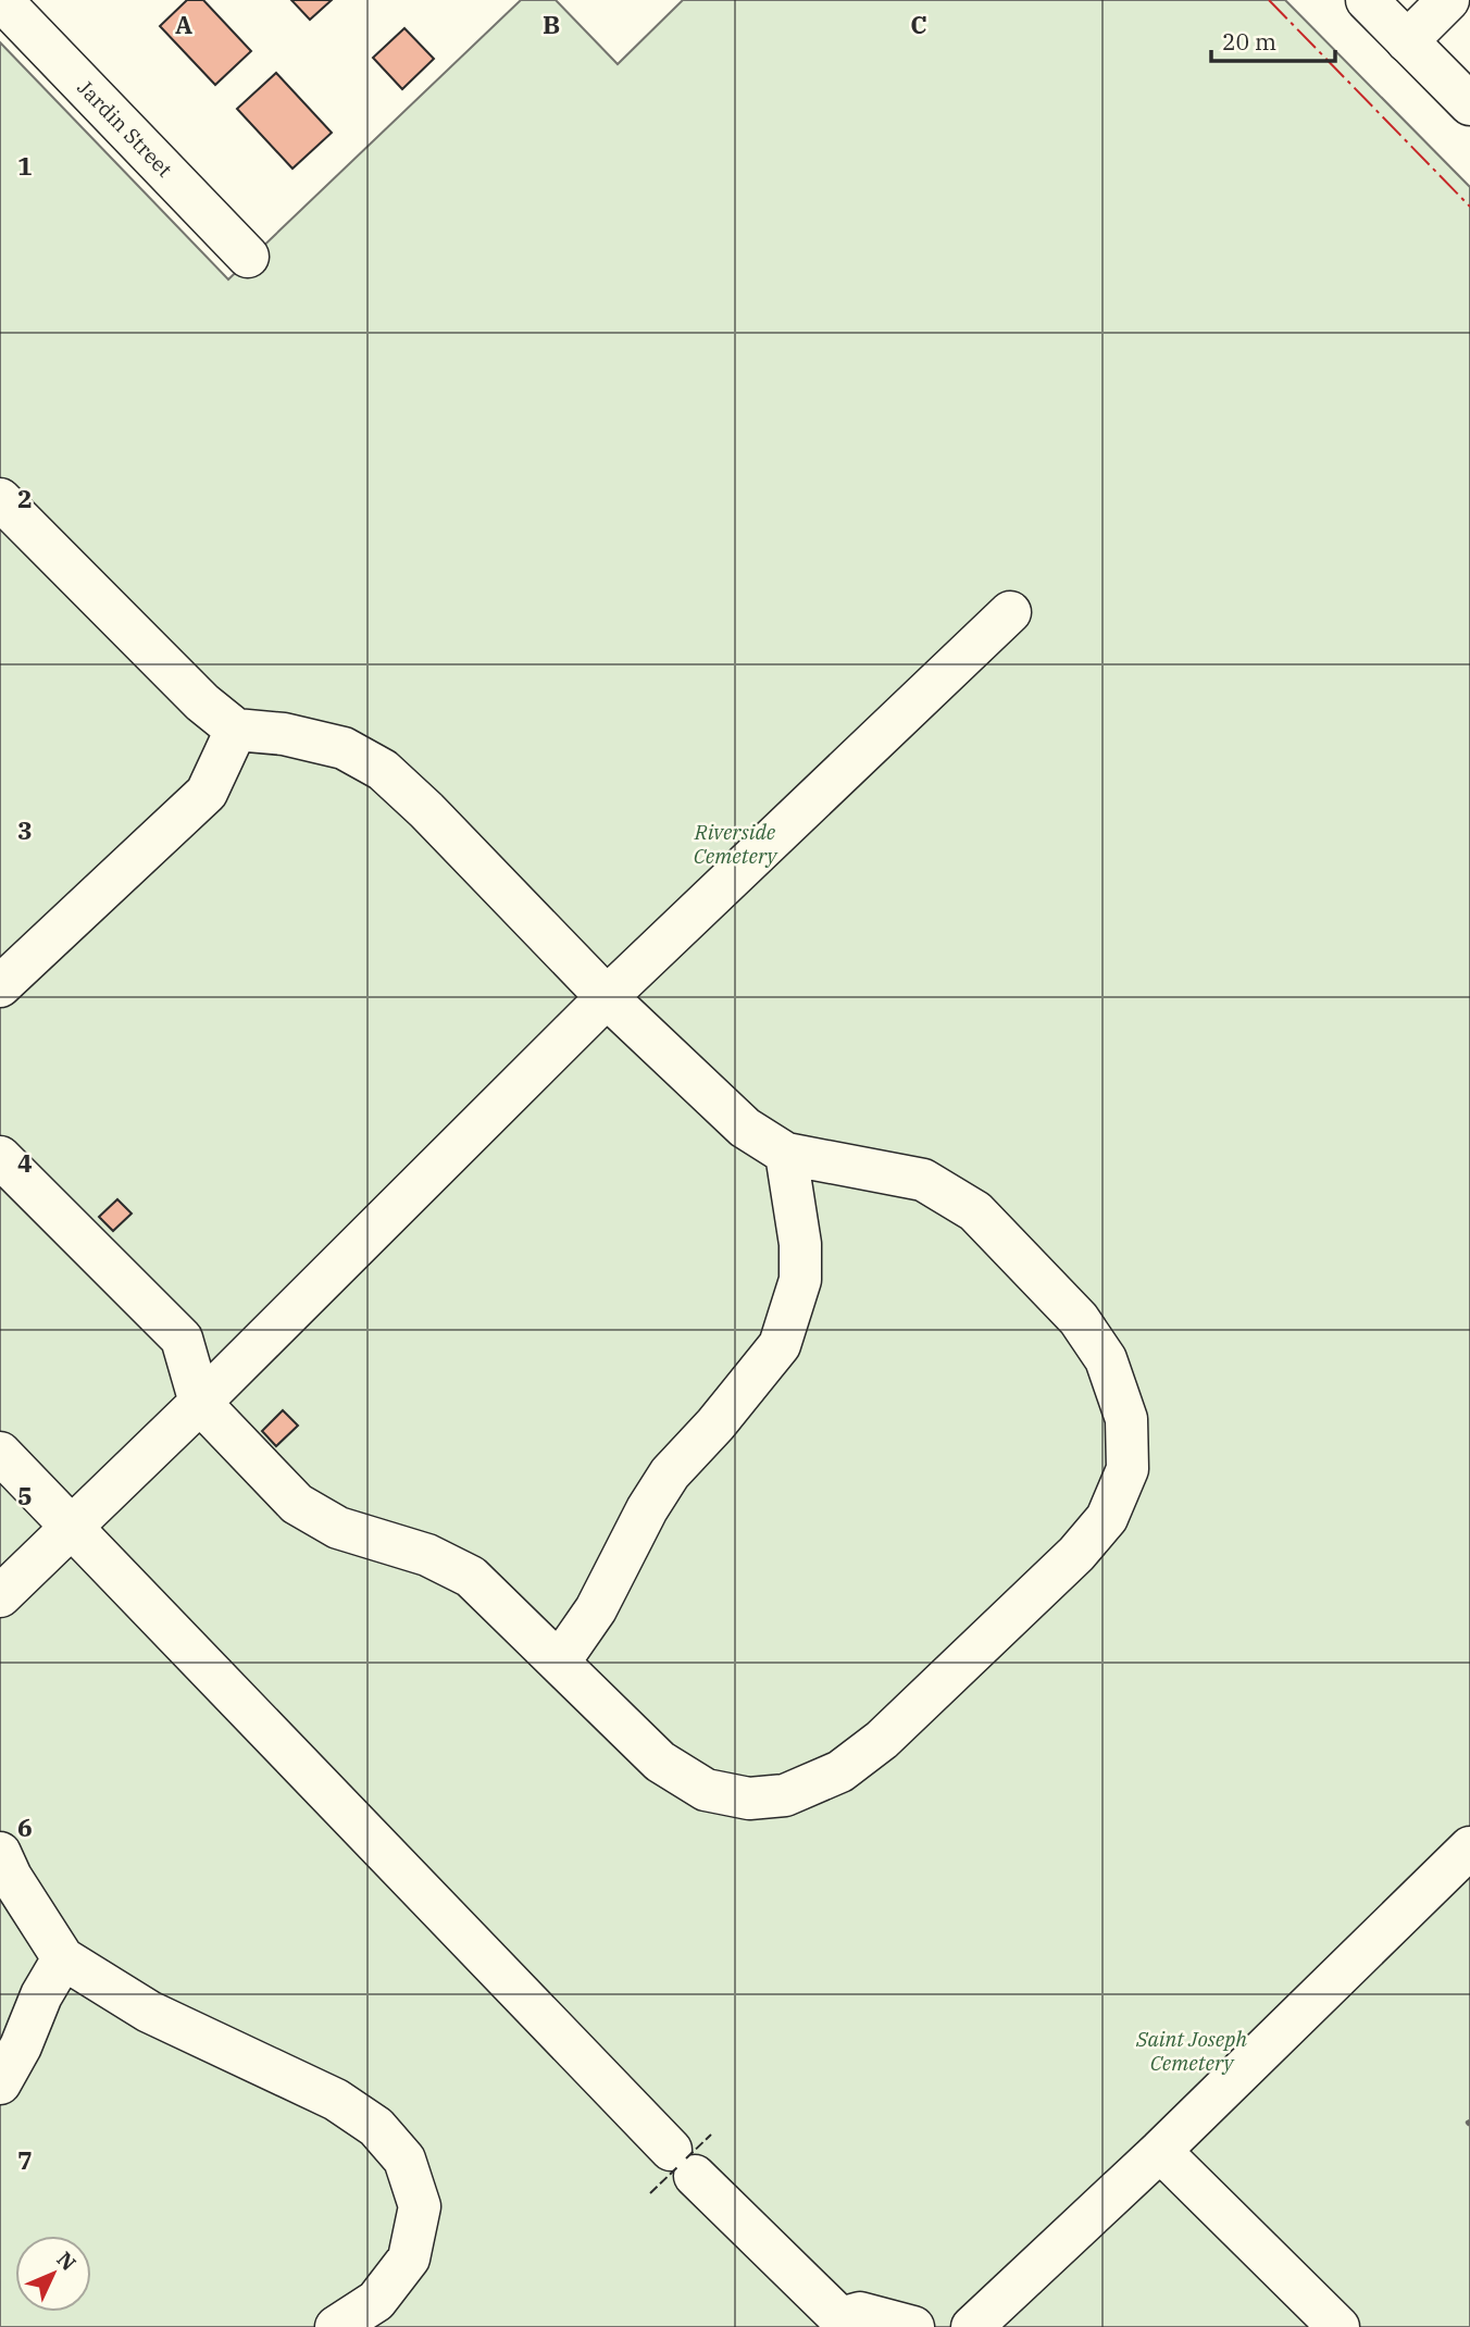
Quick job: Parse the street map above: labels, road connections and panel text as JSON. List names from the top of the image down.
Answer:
{
  "streets": {
    "street": ["Jardin Street"]
  },
  "parks": ["Riverside Cemetery", "Saint Joseph Cemetery"],
  "scale_bar": "20 m",
  "north": "top right",
  "grid": {
    "columns": ["A", "B", "C"],
    "rows": [
      "1",
      "2",
      "3",
      "4",
      "5",
      "6",
      "7"
    ]
  }
}
